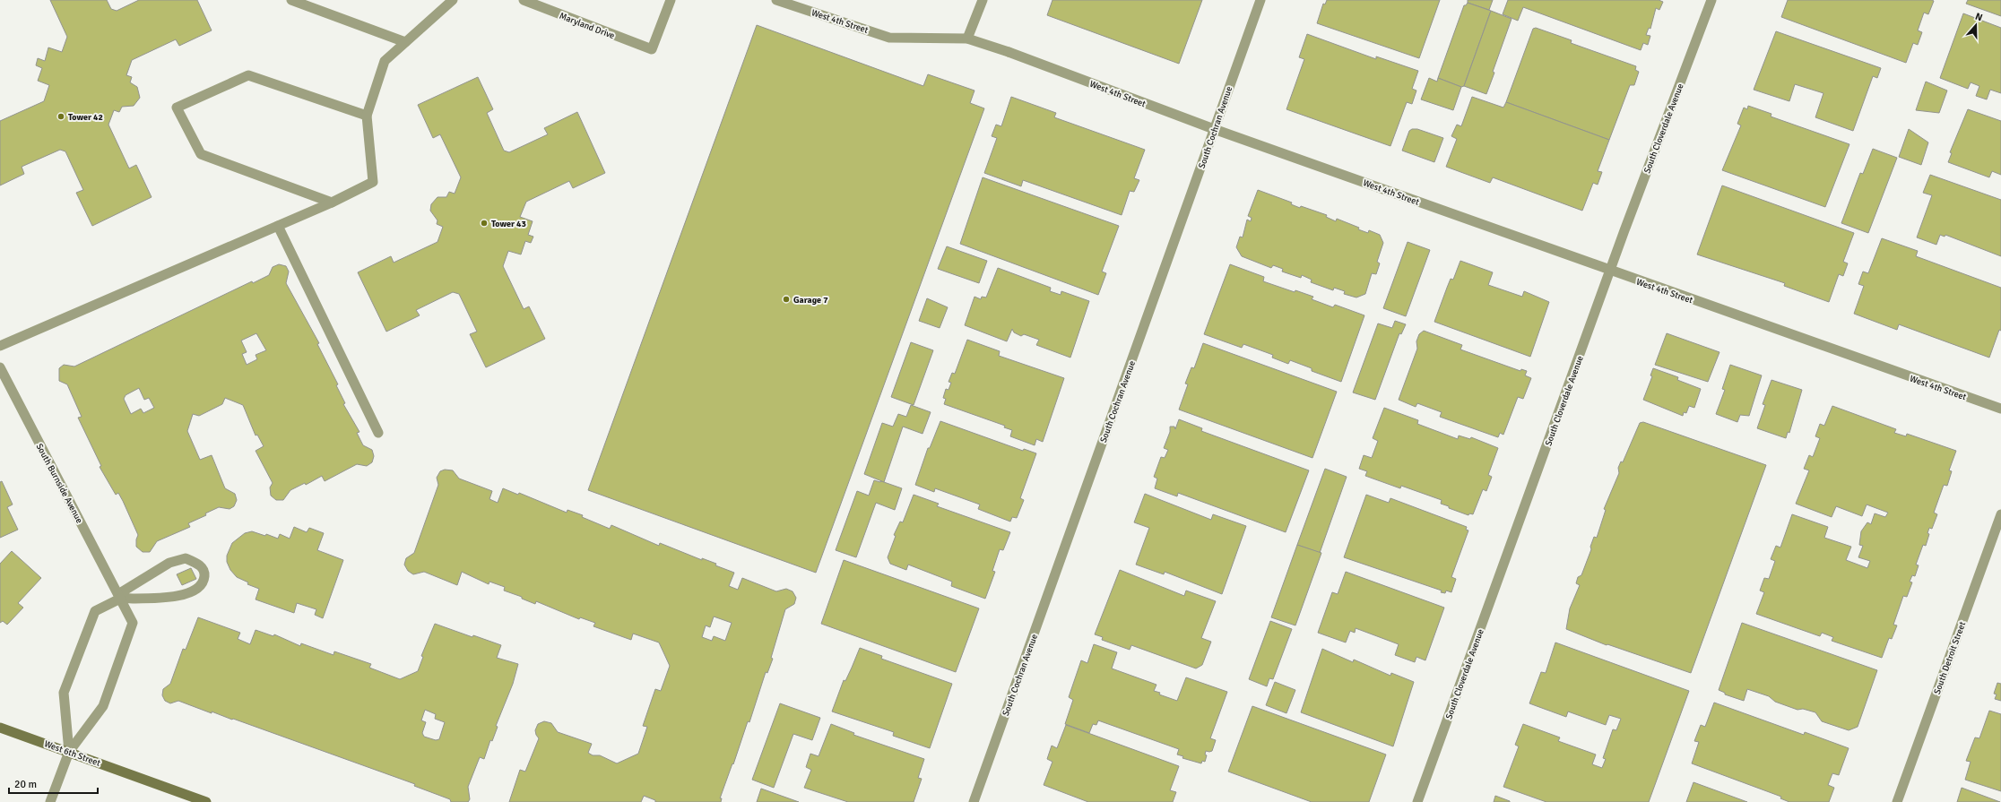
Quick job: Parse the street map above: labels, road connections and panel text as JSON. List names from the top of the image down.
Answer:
{
  "streets": {
    "main road": ["West 6th Street"],
    "street": [
      "West 4th Street",
      "Maryland Drive",
      "South Cochran Avenue",
      "South Cloverdale Avenue",
      "South Burnside Avenue",
      "South Detroit Street"
    ]
  },
  "crossings": [
    ["West 4th Street", "South Cochran Avenue"],
    ["West 4th Street", "South Cloverdale Avenue"],
    ["South Burnside Avenue", "West 6th Street"]
  ],
  "places": ["Tower 42", "Tower 43", "Garage 7"],
  "scale_bar": "20 m",
  "north": "top"
}
